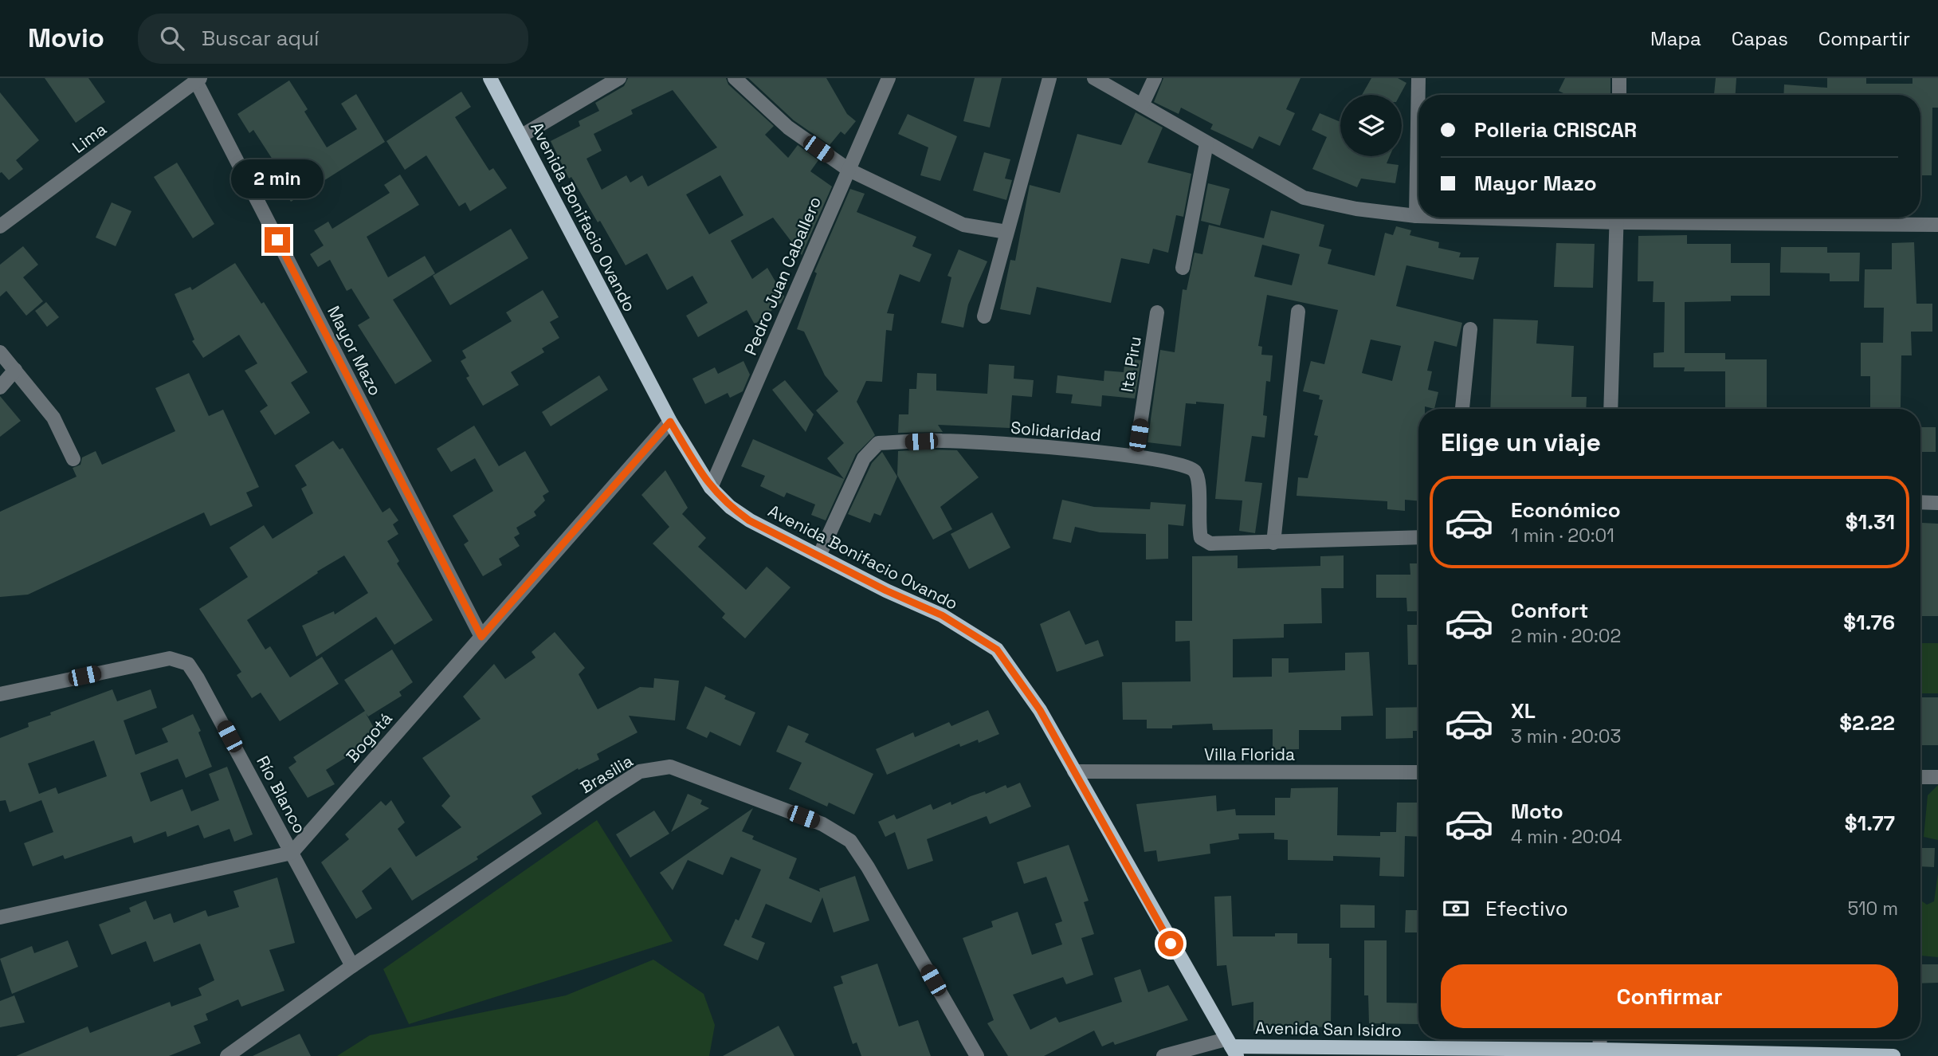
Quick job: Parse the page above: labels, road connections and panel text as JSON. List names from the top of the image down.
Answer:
{
  "streets": {
    "main road": ["Avenida Bonifacio Ovando", "Avenida San Isidro"],
    "street": [
      "Lima",
      "Pedro Juan Caballero",
      "Mayor Mazo",
      "Ita Piru",
      "Solidaridad",
      "Bogotá",
      "Villa Florida",
      "Brasilia",
      "Río Blanco"
    ]
  },
  "crossings": [
    ["Lima", "Mayor Mazo"],
    ["Avenida Bonifacio Ovando", "Pedro Juan Caballero"],
    ["Avenida Bonifacio Ovando", "Solidaridad"],
    ["Avenida Bonifacio Ovando", "Bogotá"],
    ["Avenida Bonifacio Ovando", "Villa Florida"],
    ["Avenida Bonifacio Ovando", "Avenida San Isidro"],
    ["Mayor Mazo", "Bogotá"],
    ["Ita Piru", "Solidaridad"],
    ["Bogotá", "Río Blanco"],
    ["Brasilia", "Río Blanco"]
  ],
  "page": {
    "header": "Movio",
    "search": "Buscar aquí",
    "nav": ["Mapa", "Capas", "Compartir"],
    "banner": ["Polleria CRISCAR", "Mayor Mazo"],
    "bubble": "2 min",
    "heading": "Elige un viaje",
    "list": [
      {
        "name": "Económico",
        "note": "1 min · 20:01",
        "value": "$1.31"
      },
      {
        "name": "Confort",
        "note": "2 min · 20:02",
        "value": "$1.76"
      },
      {
        "name": "XL",
        "note": "3 min · 20:03",
        "value": "$2.22"
      },
      {
        "name": "Moto",
        "note": "4 min · 20:04",
        "value": "$1.77"
      }
    ],
    "pay": ["Efectivo", "510 m"],
    "buttons": "Confirmar"
  }
}
